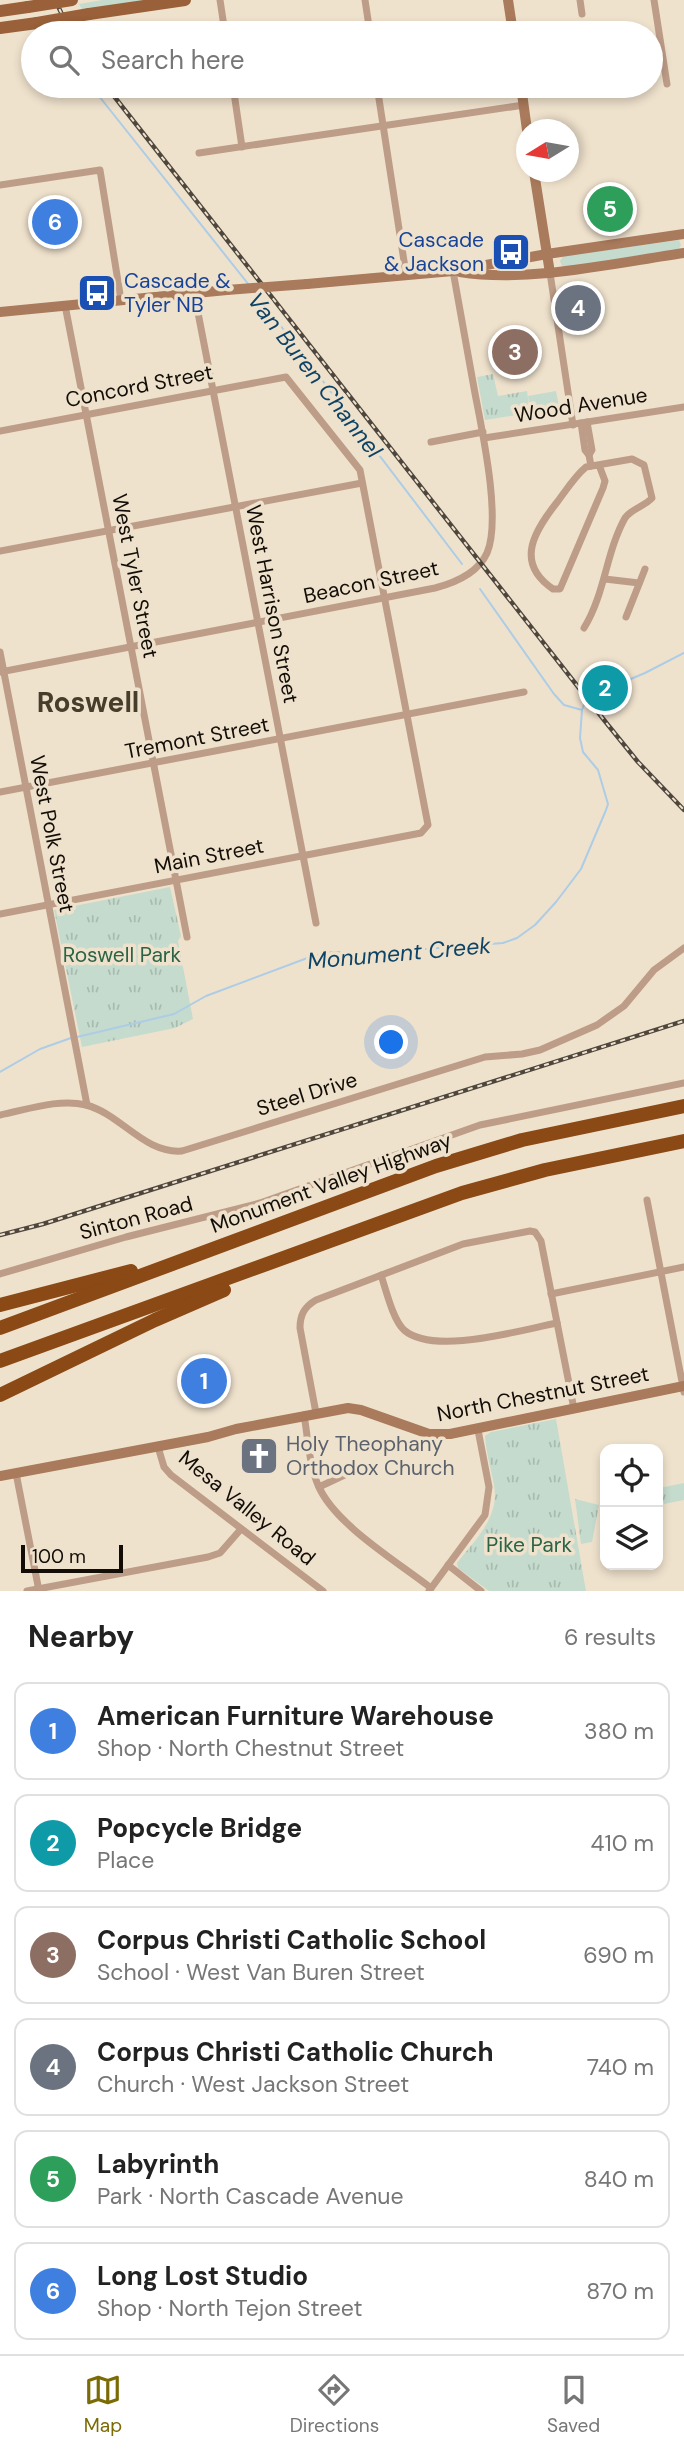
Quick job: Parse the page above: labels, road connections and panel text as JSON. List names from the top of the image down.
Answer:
{
  "streets": {
    "highway": ["Monument Valley Highway"],
    "main road": ["North Chestnut Street"],
    "street": [
      "Concord Street",
      "Wood Avenue",
      "West Tyler Street",
      "Beacon Street",
      "West Harrison Street",
      "Tremont Street",
      "West Polk Street",
      "Main Street",
      "Steel Drive",
      "Sinton Road",
      "Mesa Valley Road"
    ]
  },
  "crossings": [
    ["Concord Street", "West Tyler Street"],
    ["Concord Street", "West Harrison Street"],
    ["Wood Avenue", "Beacon Street"],
    ["West Tyler Street", "Beacon Street"],
    ["West Tyler Street", "Tremont Street"],
    ["West Tyler Street", "Main Street"],
    ["Beacon Street", "West Harrison Street"],
    ["Beacon Street", "West Polk Street"],
    ["West Harrison Street", "Tremont Street"],
    ["West Harrison Street", "Main Street"],
    ["Tremont Street", "West Polk Street"],
    ["Tremont Street", "Main Street"],
    ["West Polk Street", "Main Street"],
    ["West Polk Street", "Steel Drive"],
    ["North Chestnut Street", "Mesa Valley Road"]
  ],
  "districts": ["Roswell"],
  "water": ["Van Buren Channel", "Monument Creek"],
  "parks": ["Roswell Park", "Pike Park"],
  "places": {
    "bus stop": ["Cascade & Jackson", "Cascade & Tyler NB"],
    "church": ["Holy Theophany Orthodox Church"]
  },
  "scale_bar": "100 m",
  "north": "left",
  "page": {
    "search": "Search here",
    "pins": [
      "5",
      "6",
      "4",
      "3",
      "2",
      "1"
    ],
    "scale": "100 m",
    "heading": ["Nearby", "6 results"],
    "list": [
      {
        "mark": "1",
        "name": "American Furniture Warehouse",
        "note": "Shop · North Chestnut Street",
        "value": "380 m"
      },
      {
        "mark": "2",
        "name": "Popcycle Bridge",
        "note": "Place",
        "value": "410 m"
      },
      {
        "mark": "3",
        "name": "Corpus Christi Catholic School",
        "note": "School · West Van Buren Street",
        "value": "690 m"
      },
      {
        "mark": "4",
        "name": "Corpus Christi Catholic Church",
        "note": "Church · West Jackson Street",
        "value": "740 m"
      },
      {
        "mark": "5",
        "name": "Labyrinth",
        "note": "Park · North Cascade Avenue",
        "value": "840 m"
      },
      {
        "mark": "6",
        "name": "Long Lost Studio",
        "note": "Shop · North Tejon Street",
        "value": "870 m"
      }
    ],
    "nav": ["Map", "Directions", "Saved"]
  }
}
